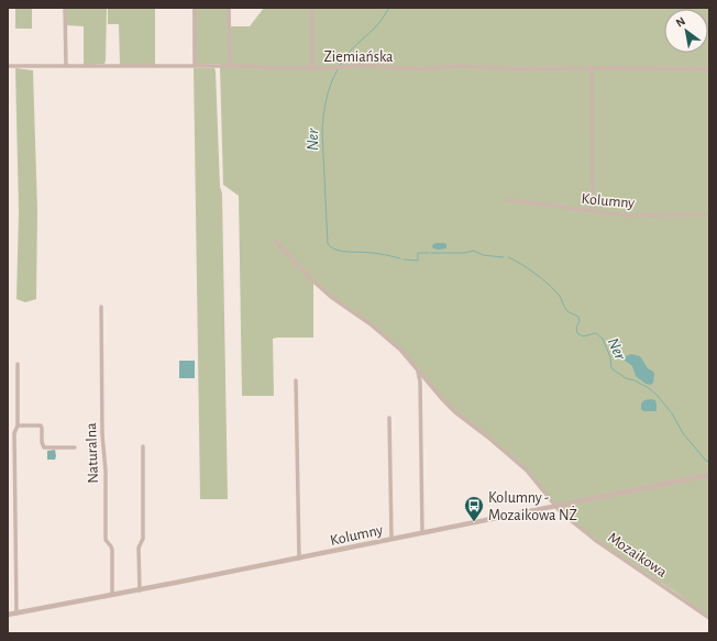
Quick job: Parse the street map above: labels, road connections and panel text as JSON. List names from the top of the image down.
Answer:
{
  "streets": {
    "street": [
      "Ziemiańska",
      "Kolumny",
      "Naturalna",
      "Mozaikowa"
    ]
  },
  "crossings": [
    ["Kolumny", "Naturalna"],
    ["Kolumny", "Mozaikowa"]
  ],
  "water": ["Ner"],
  "places": {
    "bus stop": ["Kolumny - Mozaikowa NŻ"]
  },
  "north": "top left"
}
